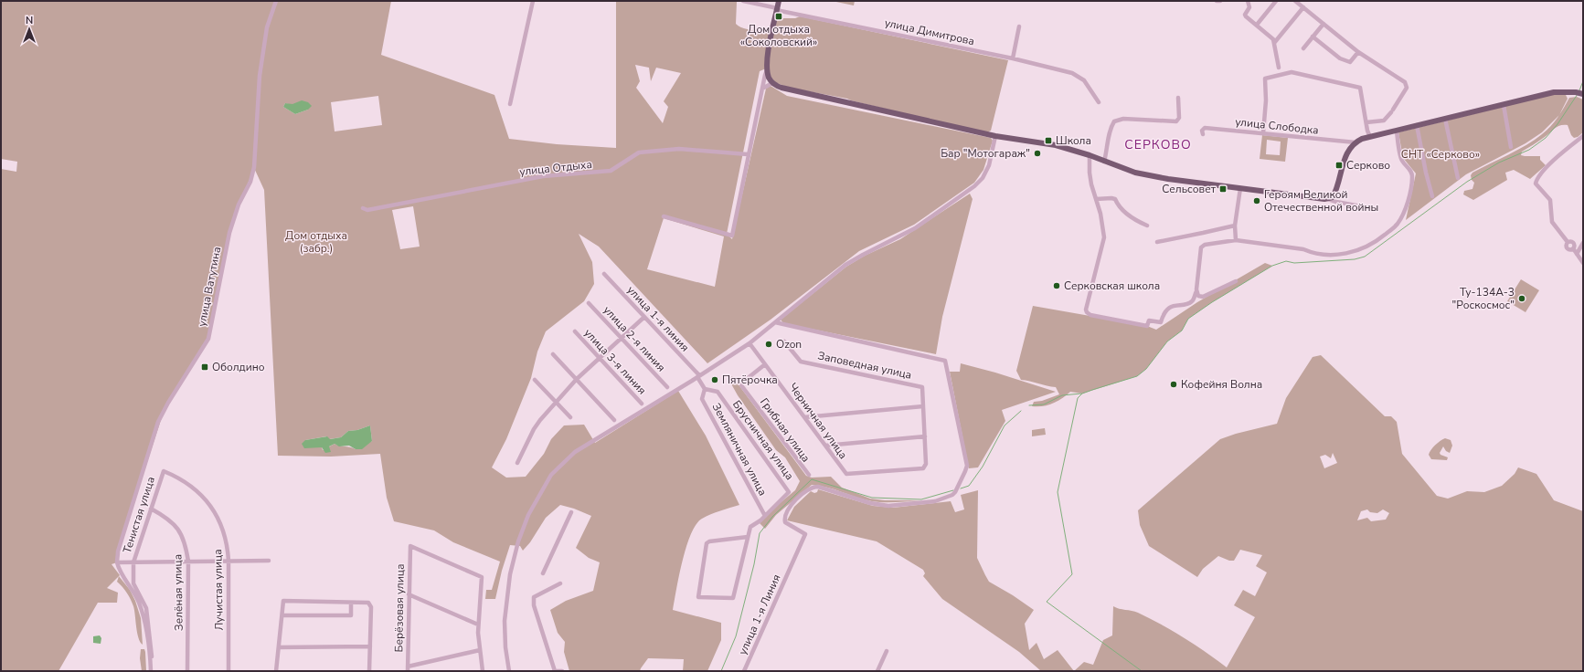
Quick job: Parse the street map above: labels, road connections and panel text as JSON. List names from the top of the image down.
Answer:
{
  "streets": {
    "street": [
      "улица Димитрова",
      "улица Слободка",
      "улица Отдыха",
      "улица Ватутина",
      "улица 1-я линия",
      "улица 2-я линия",
      "улица 3-я линия",
      "Заповедная улица",
      "Черничная улица",
      "Грибная улица",
      "Брусничная улица",
      "Земляничная улица",
      "Тенистая улица",
      "Лучистая улица",
      "Зелёная улица",
      "Берёзовая улица",
      "улица 1-я Линия"
    ]
  },
  "crossings": [
    ["улица 1-я линия", "Брусничная улица"],
    ["улица 1-я линия", "Земляничная улица"],
    ["Заповедная улица", "Черничная улица"],
    ["Черничная улица", "Грибная улица"],
    ["Брусничная улица", "Земляничная улица"],
    ["Тенистая улица", "Лучистая улица"],
    ["Тенистая улица", "Зелёная улица"]
  ],
  "districts": ["СЕРКОВО"],
  "parks": ["СНТ «Серково»", "Дом отдыха (забр.)"],
  "places": {
    "transit": [
      "Дом отдыха «Соколовский»",
      "Школа",
      "Серково",
      "Сельсовет",
      "Оболдино"
    ],
    "other": [
      "Бар \"Мотогараж\"",
      "Героям Великой Отечественной войны",
      "Серковская школа",
      "Ту-134А-3 \"Роскосмос\"",
      "Ozon",
      "Пятёрочка",
      "Кофейня Волна"
    ]
  },
  "north": "top"
}
